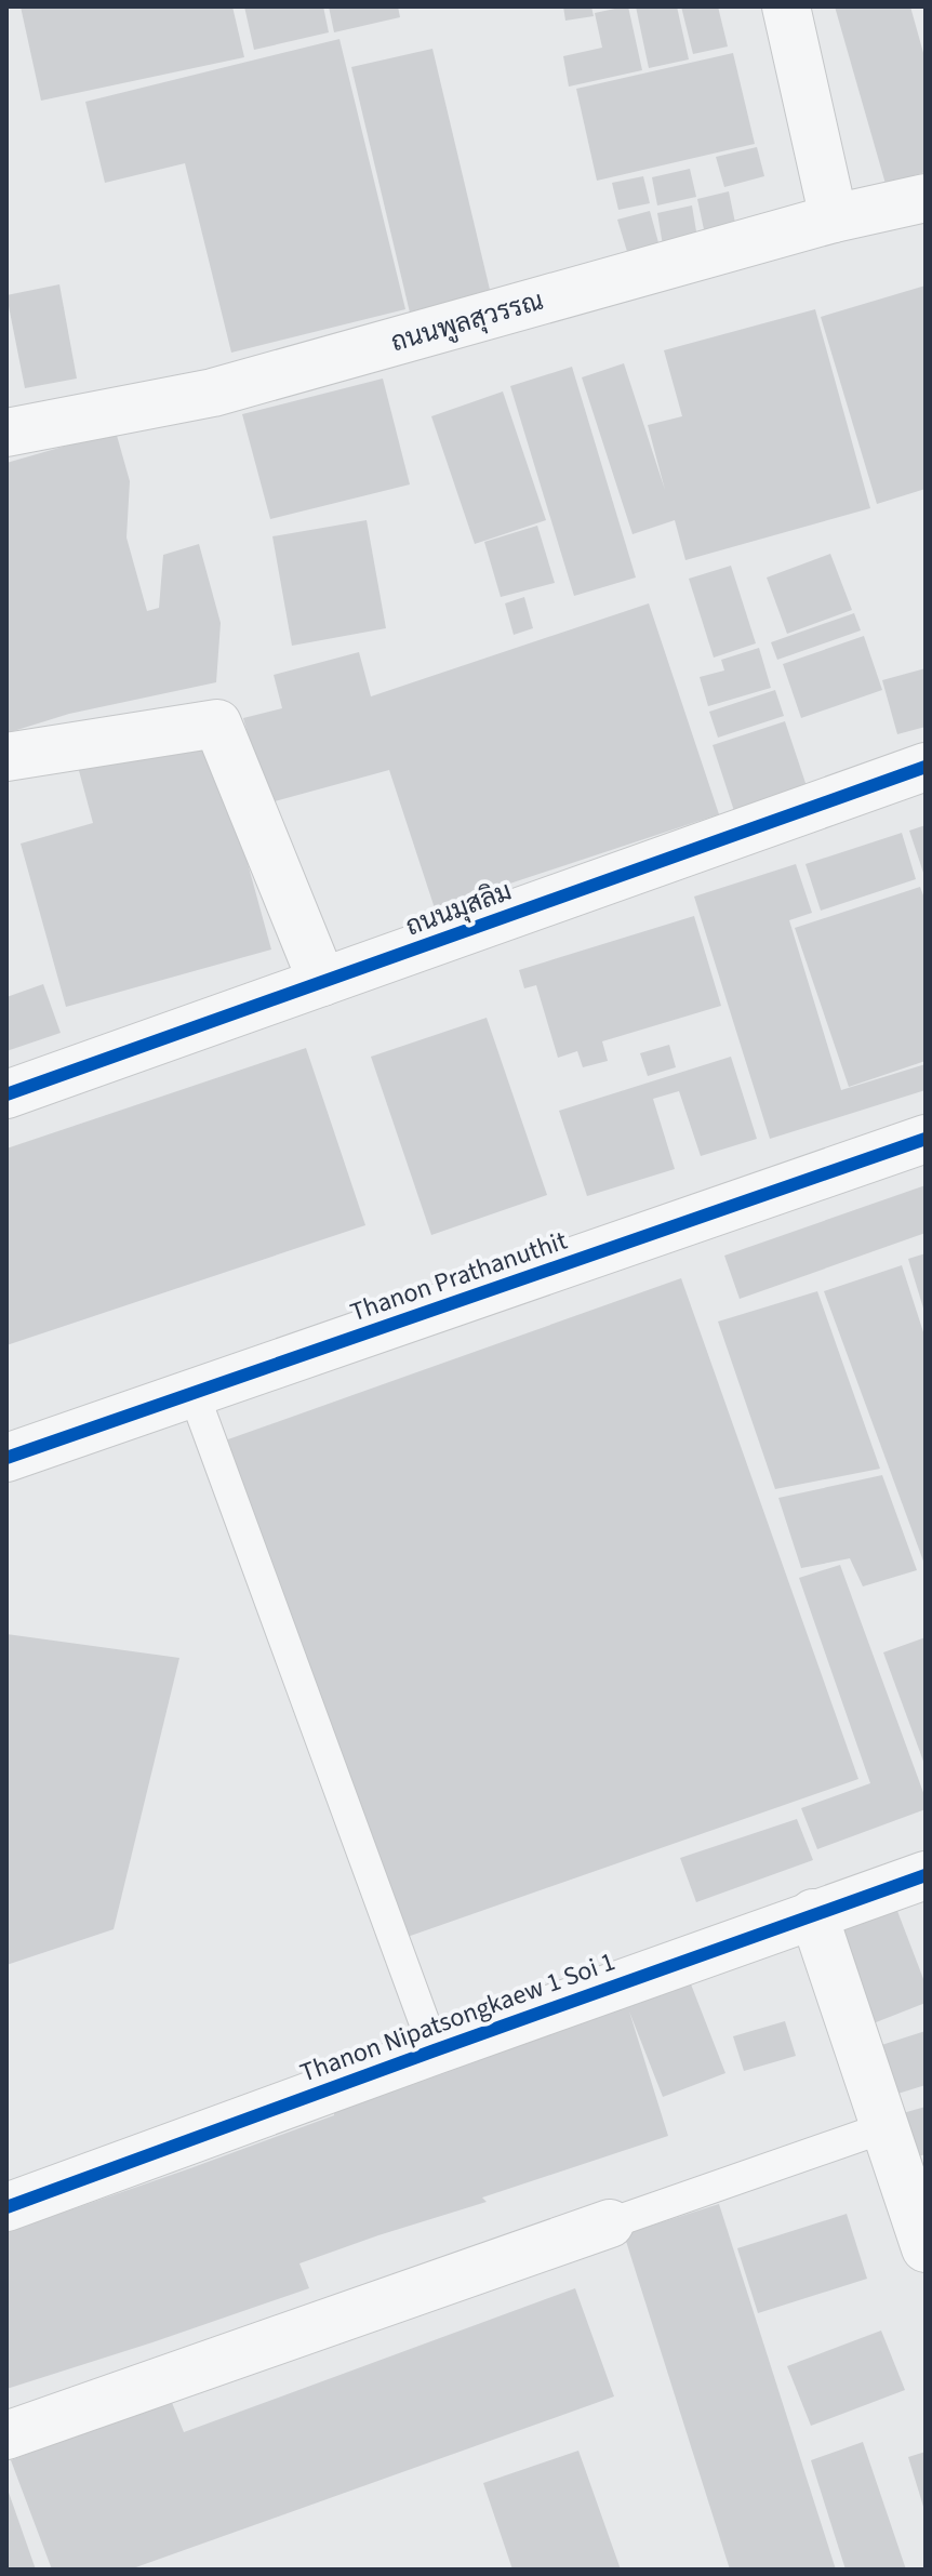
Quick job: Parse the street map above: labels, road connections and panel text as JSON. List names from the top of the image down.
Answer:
{
  "streets": {
    "street": [
      "ถนนพูลสุวรรณ",
      "ถนนมุสลิม",
      "Thanon Prathanuthit",
      "Thanon Nipatsongkaew 1 Soi 1"
    ]
  }
}
